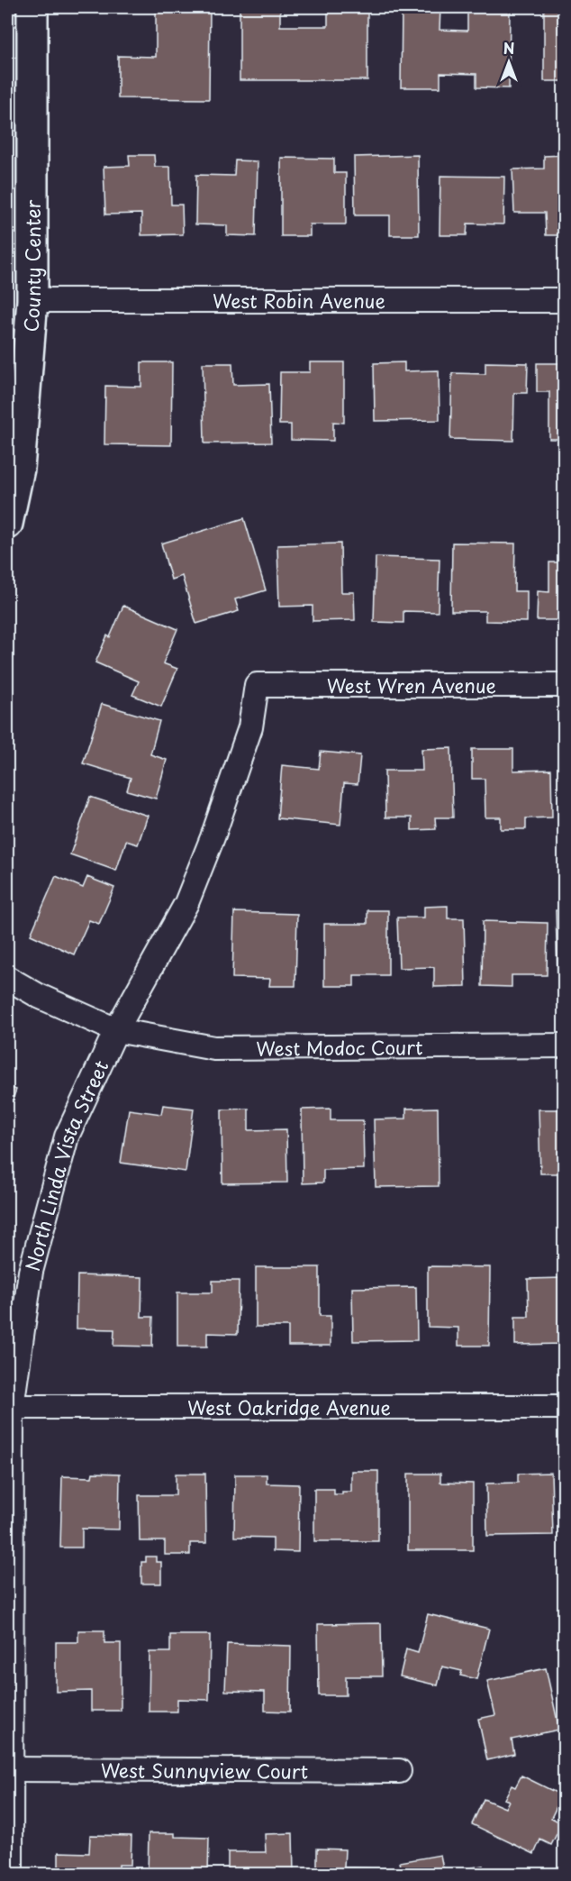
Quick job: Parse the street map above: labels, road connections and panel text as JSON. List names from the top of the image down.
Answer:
{
  "streets": {
    "street": [
      "County Center",
      "West Robin Avenue",
      "West Wren Avenue",
      "West Modoc Court",
      "North Linda Vista Street",
      "West Oakridge Avenue",
      "West Sunnyview Court"
    ]
  },
  "crossings": [
    ["County Center", "West Robin Avenue"],
    ["West Wren Avenue", "North Linda Vista Street"],
    ["West Modoc Court", "North Linda Vista Street"],
    ["North Linda Vista Street", "West Oakridge Avenue"],
    ["North Linda Vista Street", "West Sunnyview Court"]
  ],
  "north": "top"
}
